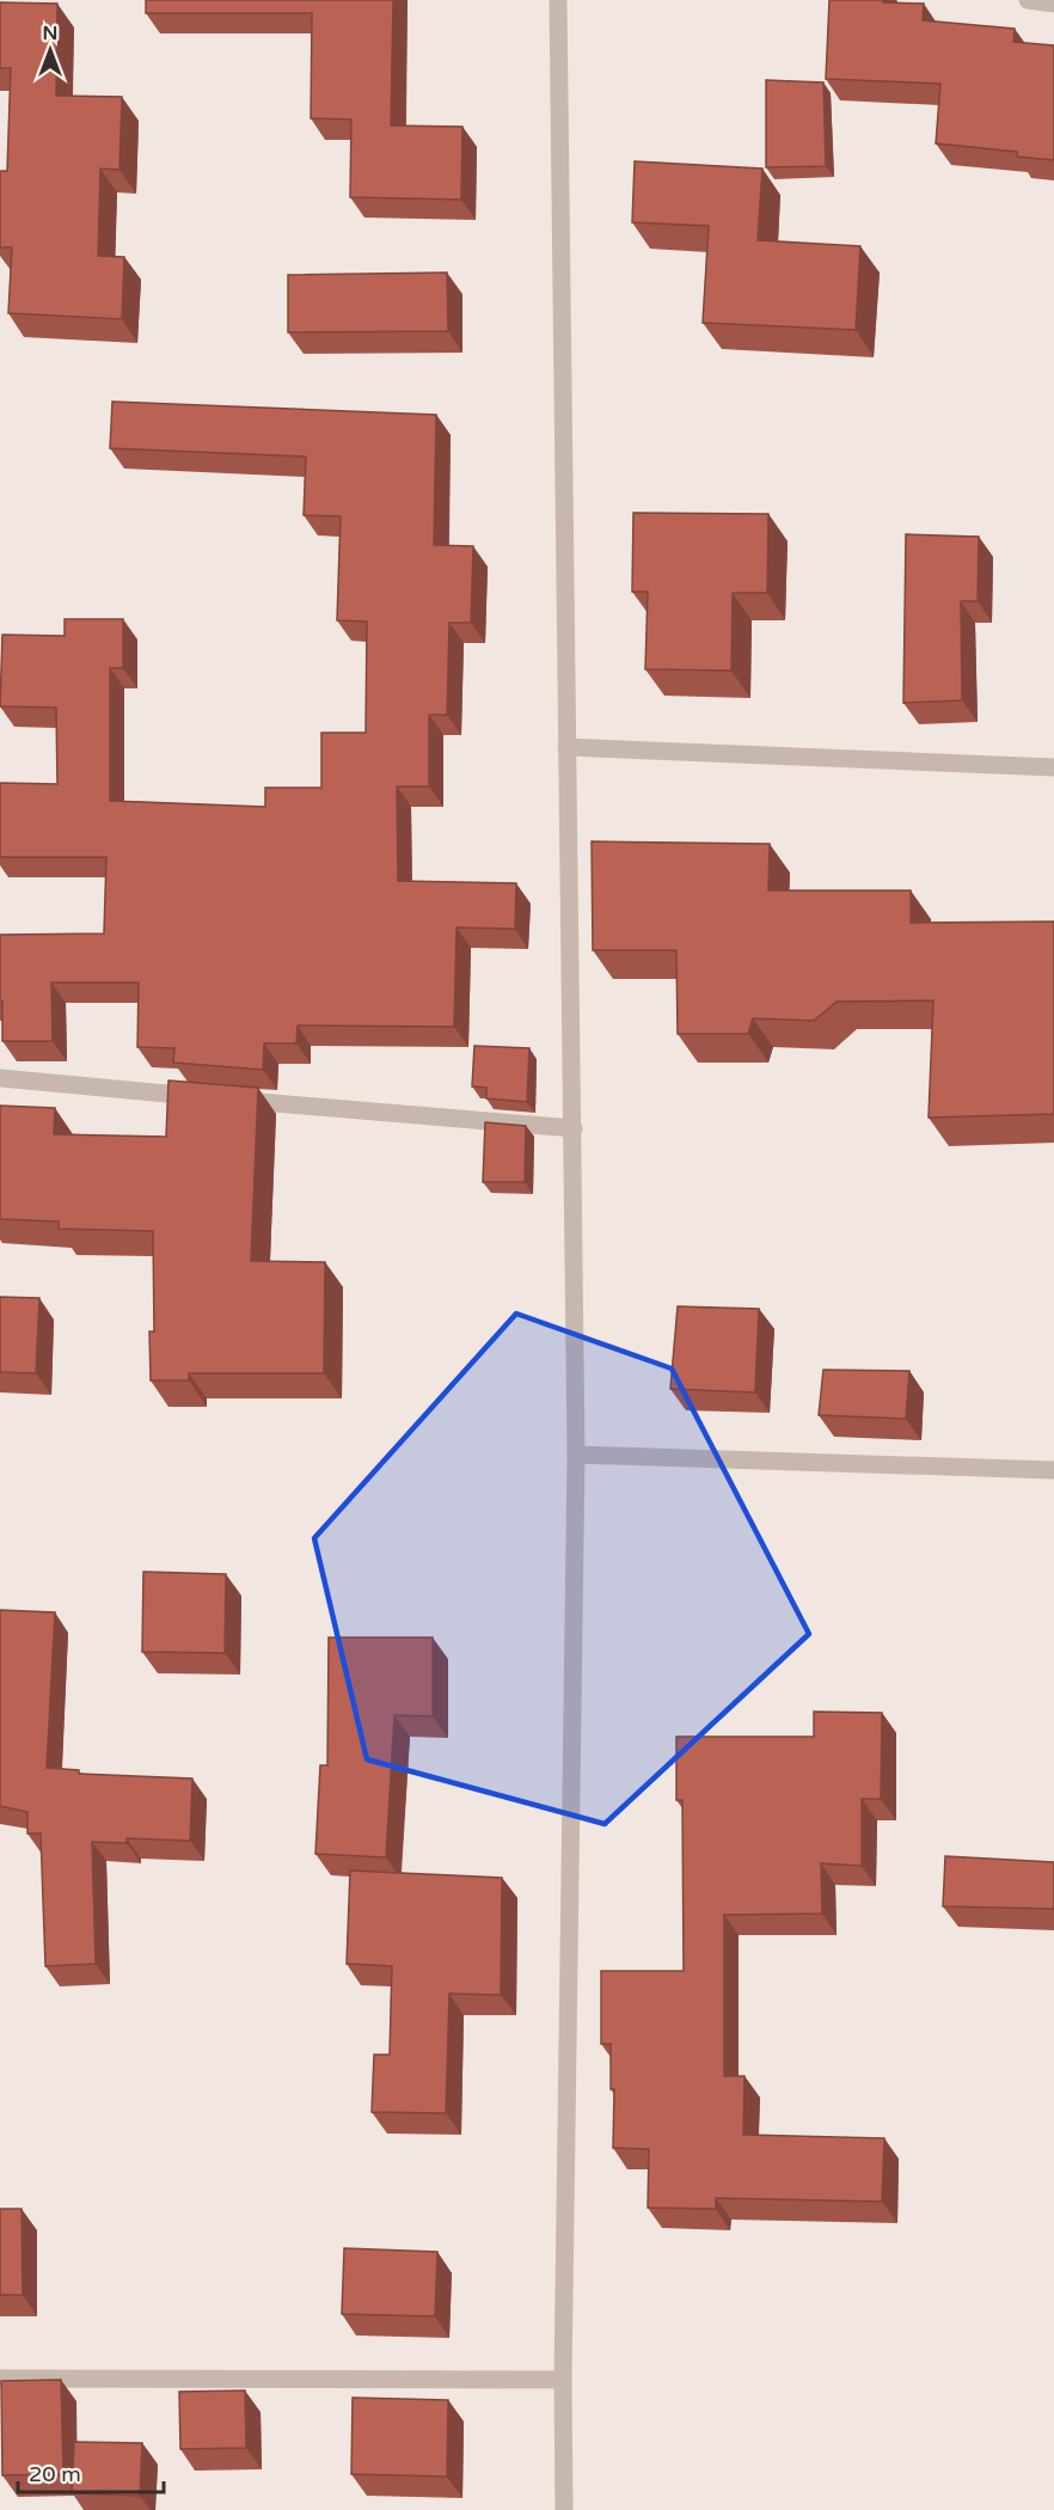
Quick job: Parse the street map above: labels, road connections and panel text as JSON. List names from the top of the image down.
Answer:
{
  "scale_bar": "20 m",
  "north": "top"
}
